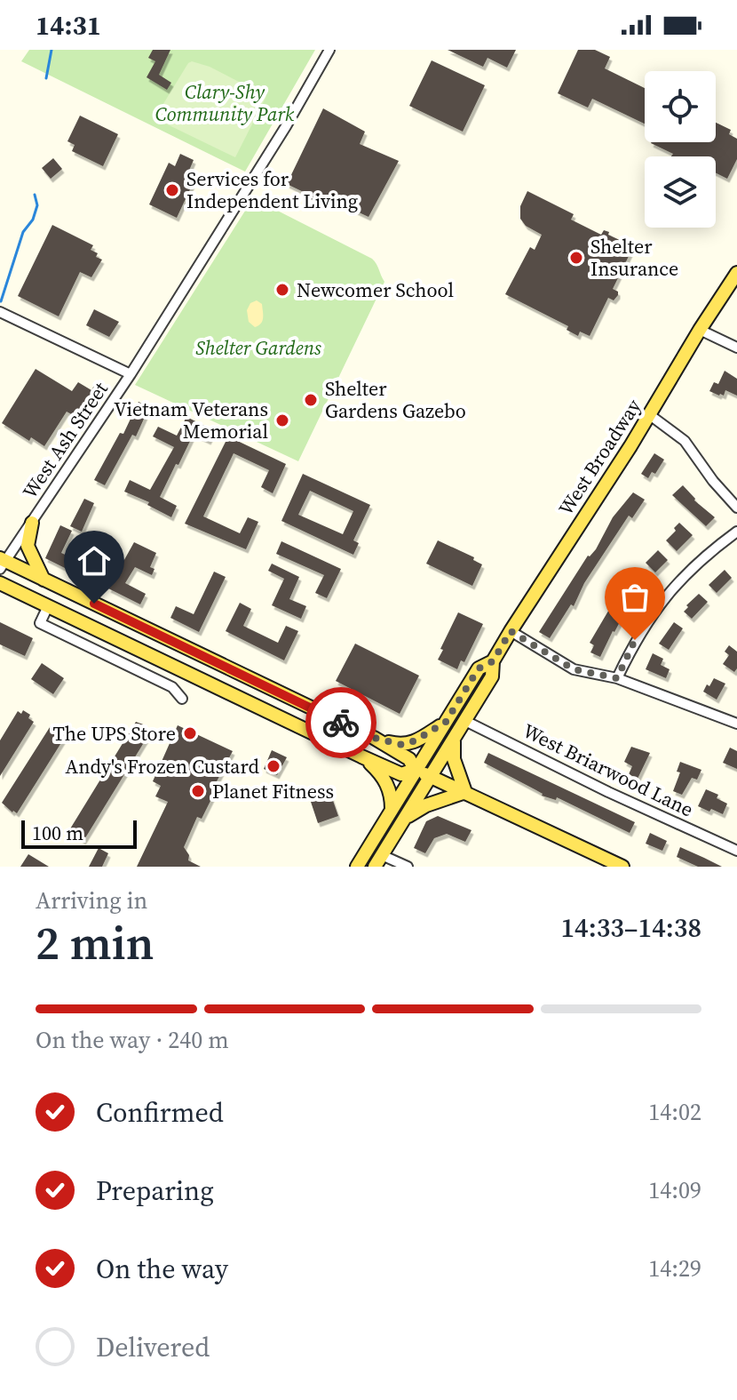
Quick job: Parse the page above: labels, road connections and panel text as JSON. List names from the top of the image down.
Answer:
{
  "streets": {
    "main road": ["West Broadway"],
    "street": ["West Ash Street", "West Briarwood Lane"]
  },
  "crossings": [
    ["West Broadway", "West Briarwood Lane"]
  ],
  "parks": ["Clary-Shy Community Park", "Shelter Gardens"],
  "places": [
    "Services for Independent Living",
    "Shelter Insurance",
    "Newcomer School",
    "Shelter Gardens Gazebo",
    "Vietnam Veterans Memorial",
    "The UPS Store",
    "Andy's Frozen Custard",
    "Planet Fitness"
  ],
  "scale_bar": "100 m",
  "page": {
    "status": "14:31",
    "scale": "100 m",
    "heading": ["2 min", "Arriving in", "14:33–14:38"],
    "bar": "On the way · 240 m",
    "list": [
      ["Confirmed", "14:02"],
      ["Preparing", "14:09"],
      ["On the way", "14:29"],
      "Delivered"
    ]
  }
}
